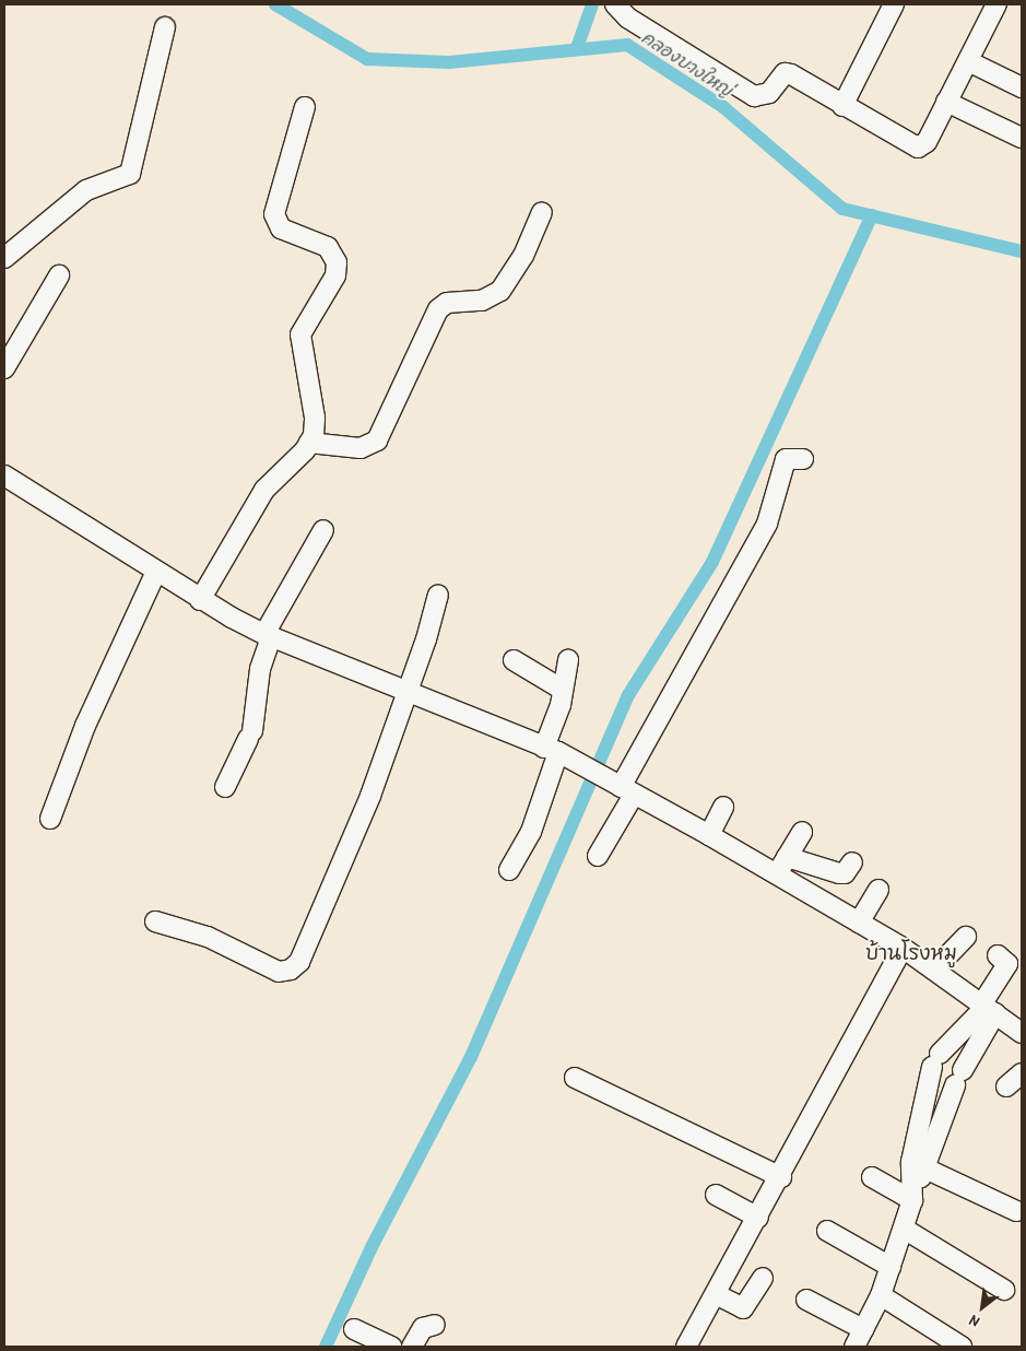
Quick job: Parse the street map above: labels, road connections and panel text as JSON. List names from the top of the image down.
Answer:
{
  "districts": ["บ้านโรงหมู"],
  "water": ["คลองบางใหญ่"],
  "north": "bottom left"
}
